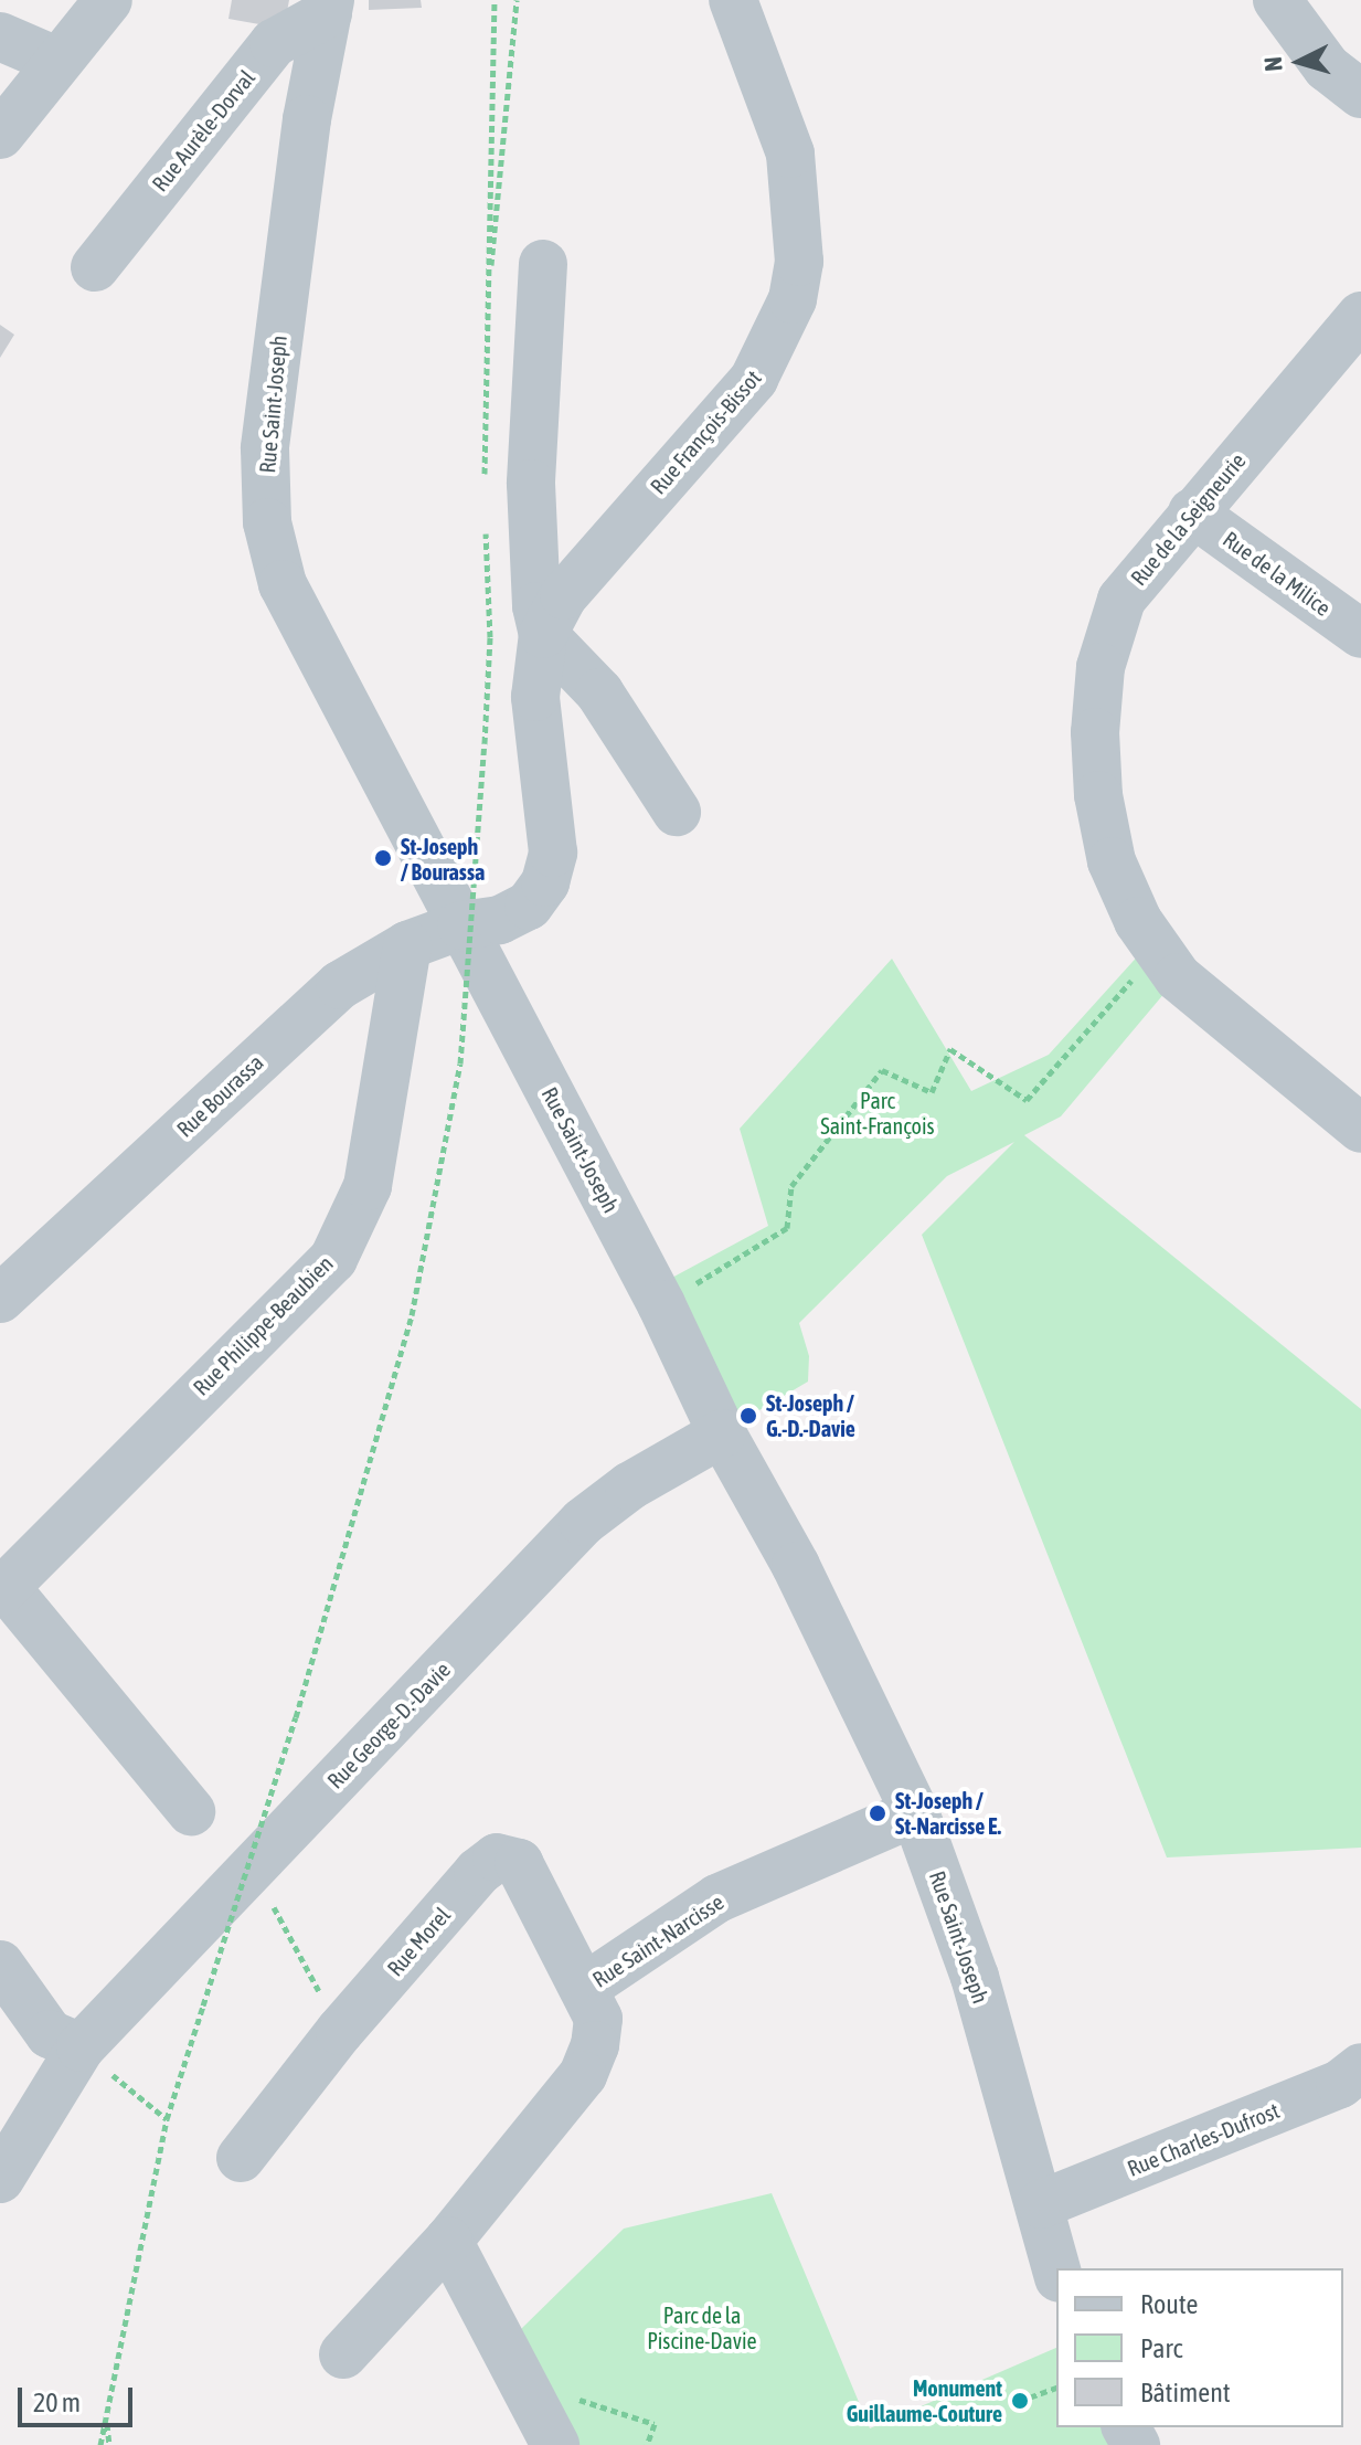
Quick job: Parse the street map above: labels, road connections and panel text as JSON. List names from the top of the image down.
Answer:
{
  "streets": {
    "street": [
      "Rue Aurèle-Dorval",
      "Rue Saint-Joseph",
      "Rue François-Bissot",
      "Rue de la Seigneurie",
      "Rue de la Milice",
      "Rue Bourassa",
      "Rue Philippe-Beaubien",
      "Rue George-D.-Davie",
      "Rue Saint-Narcisse",
      "Rue Morel",
      "Rue Charles-Dufrost"
    ]
  },
  "crossings": [
    ["Rue Aurèle-Dorval", "Rue Saint-Joseph"],
    ["Rue Saint-Joseph", "Rue François-Bissot"],
    ["Rue Saint-Joseph", "Rue Bourassa"],
    ["Rue Saint-Joseph", "Rue George-D.-Davie"],
    ["Rue Saint-Joseph", "Rue Saint-Narcisse"],
    ["Rue Saint-Joseph", "Rue Charles-Dufrost"],
    ["Rue François-Bissot", "Rue Bourassa"],
    ["Rue de la Seigneurie", "Rue de la Milice"],
    ["Rue Bourassa", "Rue Philippe-Beaubien"],
    ["Rue Saint-Narcisse", "Rue Morel"]
  ],
  "parks": ["Parc Saint-François", "Parc de la Piscine-Davie"],
  "places": [
    "St-Joseph / Bourassa",
    "St-Joseph / G.-D.-Davie",
    "St-Joseph / St-Narcisse E.",
    "Monument Guillaume-Couture"
  ],
  "legend": ["Route", "Parc", "Bâtiment"],
  "scale_bar": "20 m",
  "north": "left"
}
